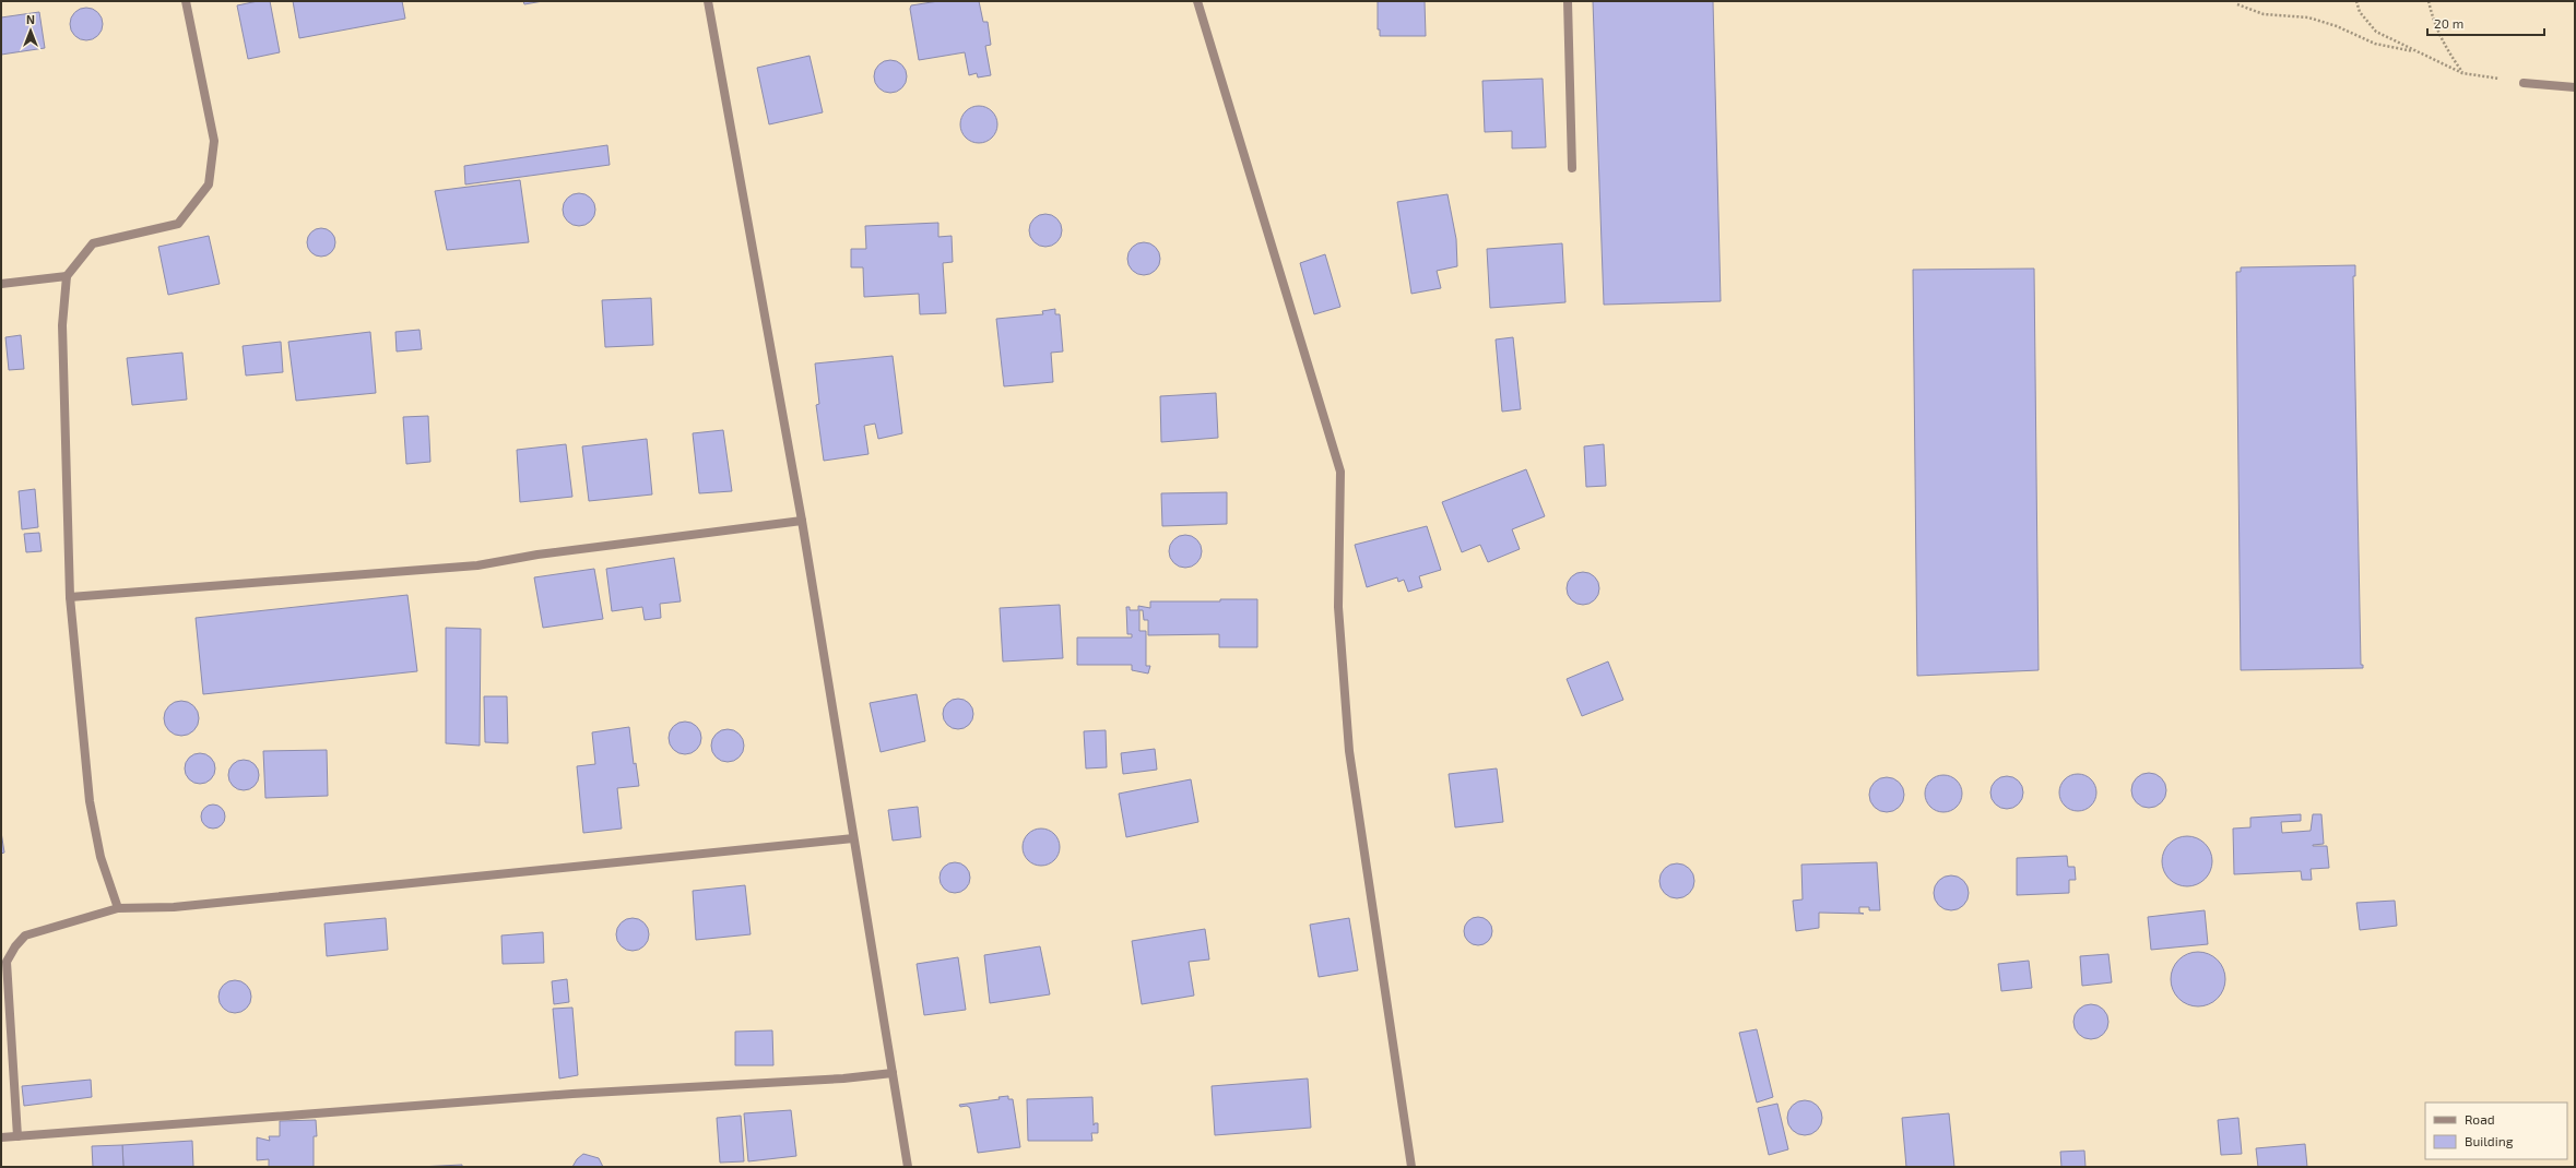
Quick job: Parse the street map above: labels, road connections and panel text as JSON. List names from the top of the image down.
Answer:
{
  "legend": ["Road", "Building"],
  "scale_bar": "20 m",
  "north": "top"
}
